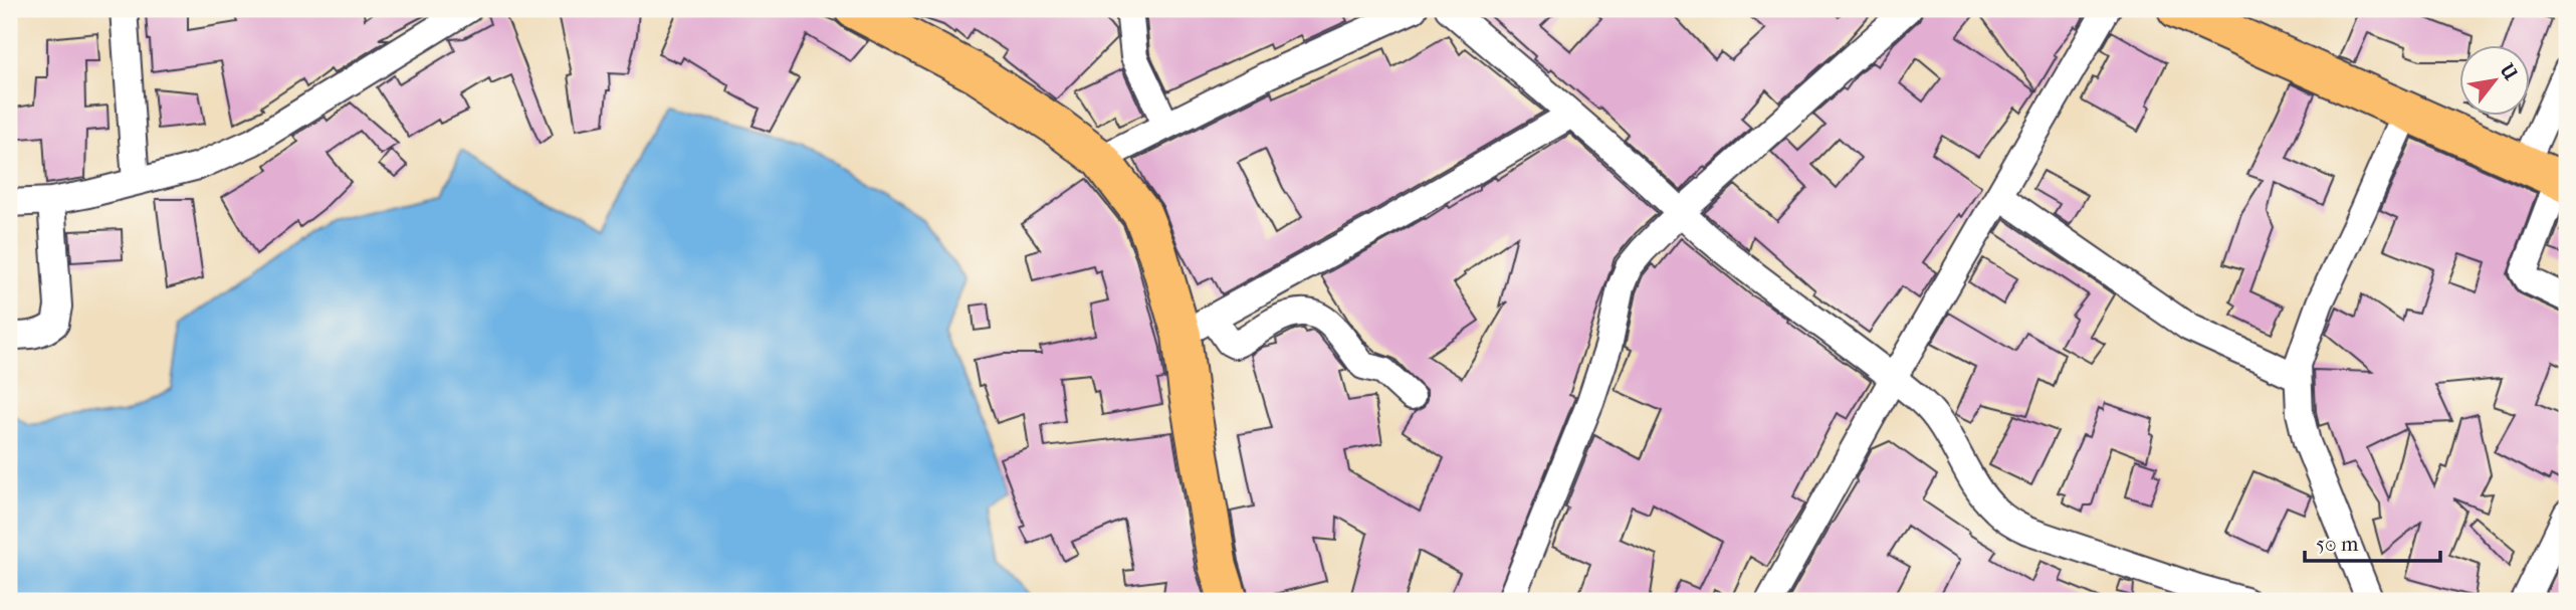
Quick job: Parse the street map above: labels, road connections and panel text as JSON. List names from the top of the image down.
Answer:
{
  "scale_bar": "50 m",
  "north": "top right"
}
